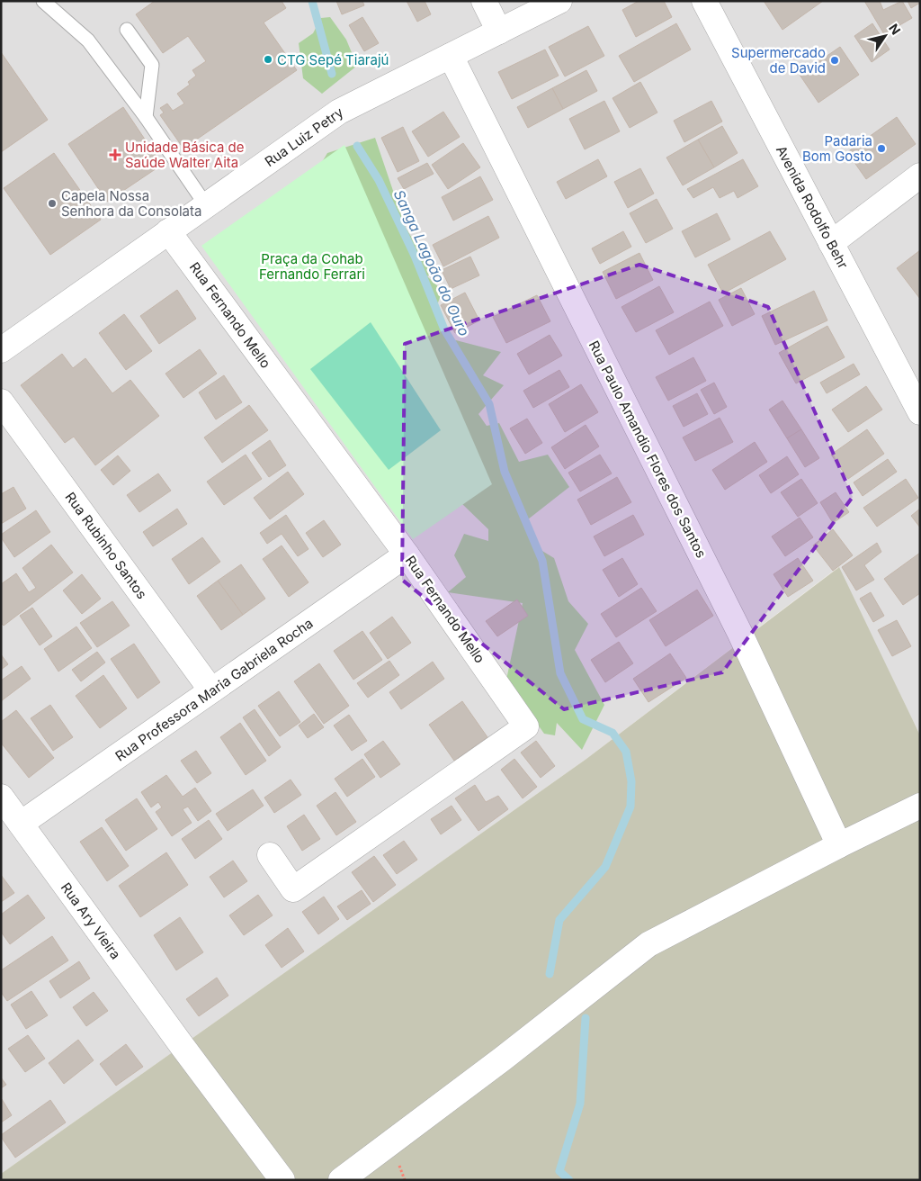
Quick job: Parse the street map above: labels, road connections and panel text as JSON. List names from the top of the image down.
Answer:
{
  "streets": {
    "street": [
      "Rua Luiz Petry",
      "Avenida Rodolfo Behr",
      "Rua Fernando Mello",
      "Rua Paulo Amandio Flores dos Santos",
      "Rua Rubinho Santos",
      "Rua Professora Maria Gabriela Rocha",
      "Rua Ary Vieira"
    ]
  },
  "crossings": [
    ["Rua Luiz Petry", "Rua Fernando Mello"],
    ["Rua Luiz Petry", "Rua Paulo Amandio Flores dos Santos"],
    ["Rua Fernando Mello", "Rua Professora Maria Gabriela Rocha"],
    ["Rua Rubinho Santos", "Rua Professora Maria Gabriela Rocha"],
    ["Rua Professora Maria Gabriela Rocha", "Rua Ary Vieira"]
  ],
  "water": ["Sanga Lagoão do Ouro"],
  "parks": ["Praça da Cohab Fernando Ferrari"],
  "places": {
    "other": [
      "CTG Sepé Tiarajú",
      "Supermercado de David",
      "Padaria Bom Gosto",
      "Capela Nossa Senhora da Consolata"
    ],
    "health": ["Unidade Básica de Saúde Walter Aita"]
  },
  "north": "top right"
}
